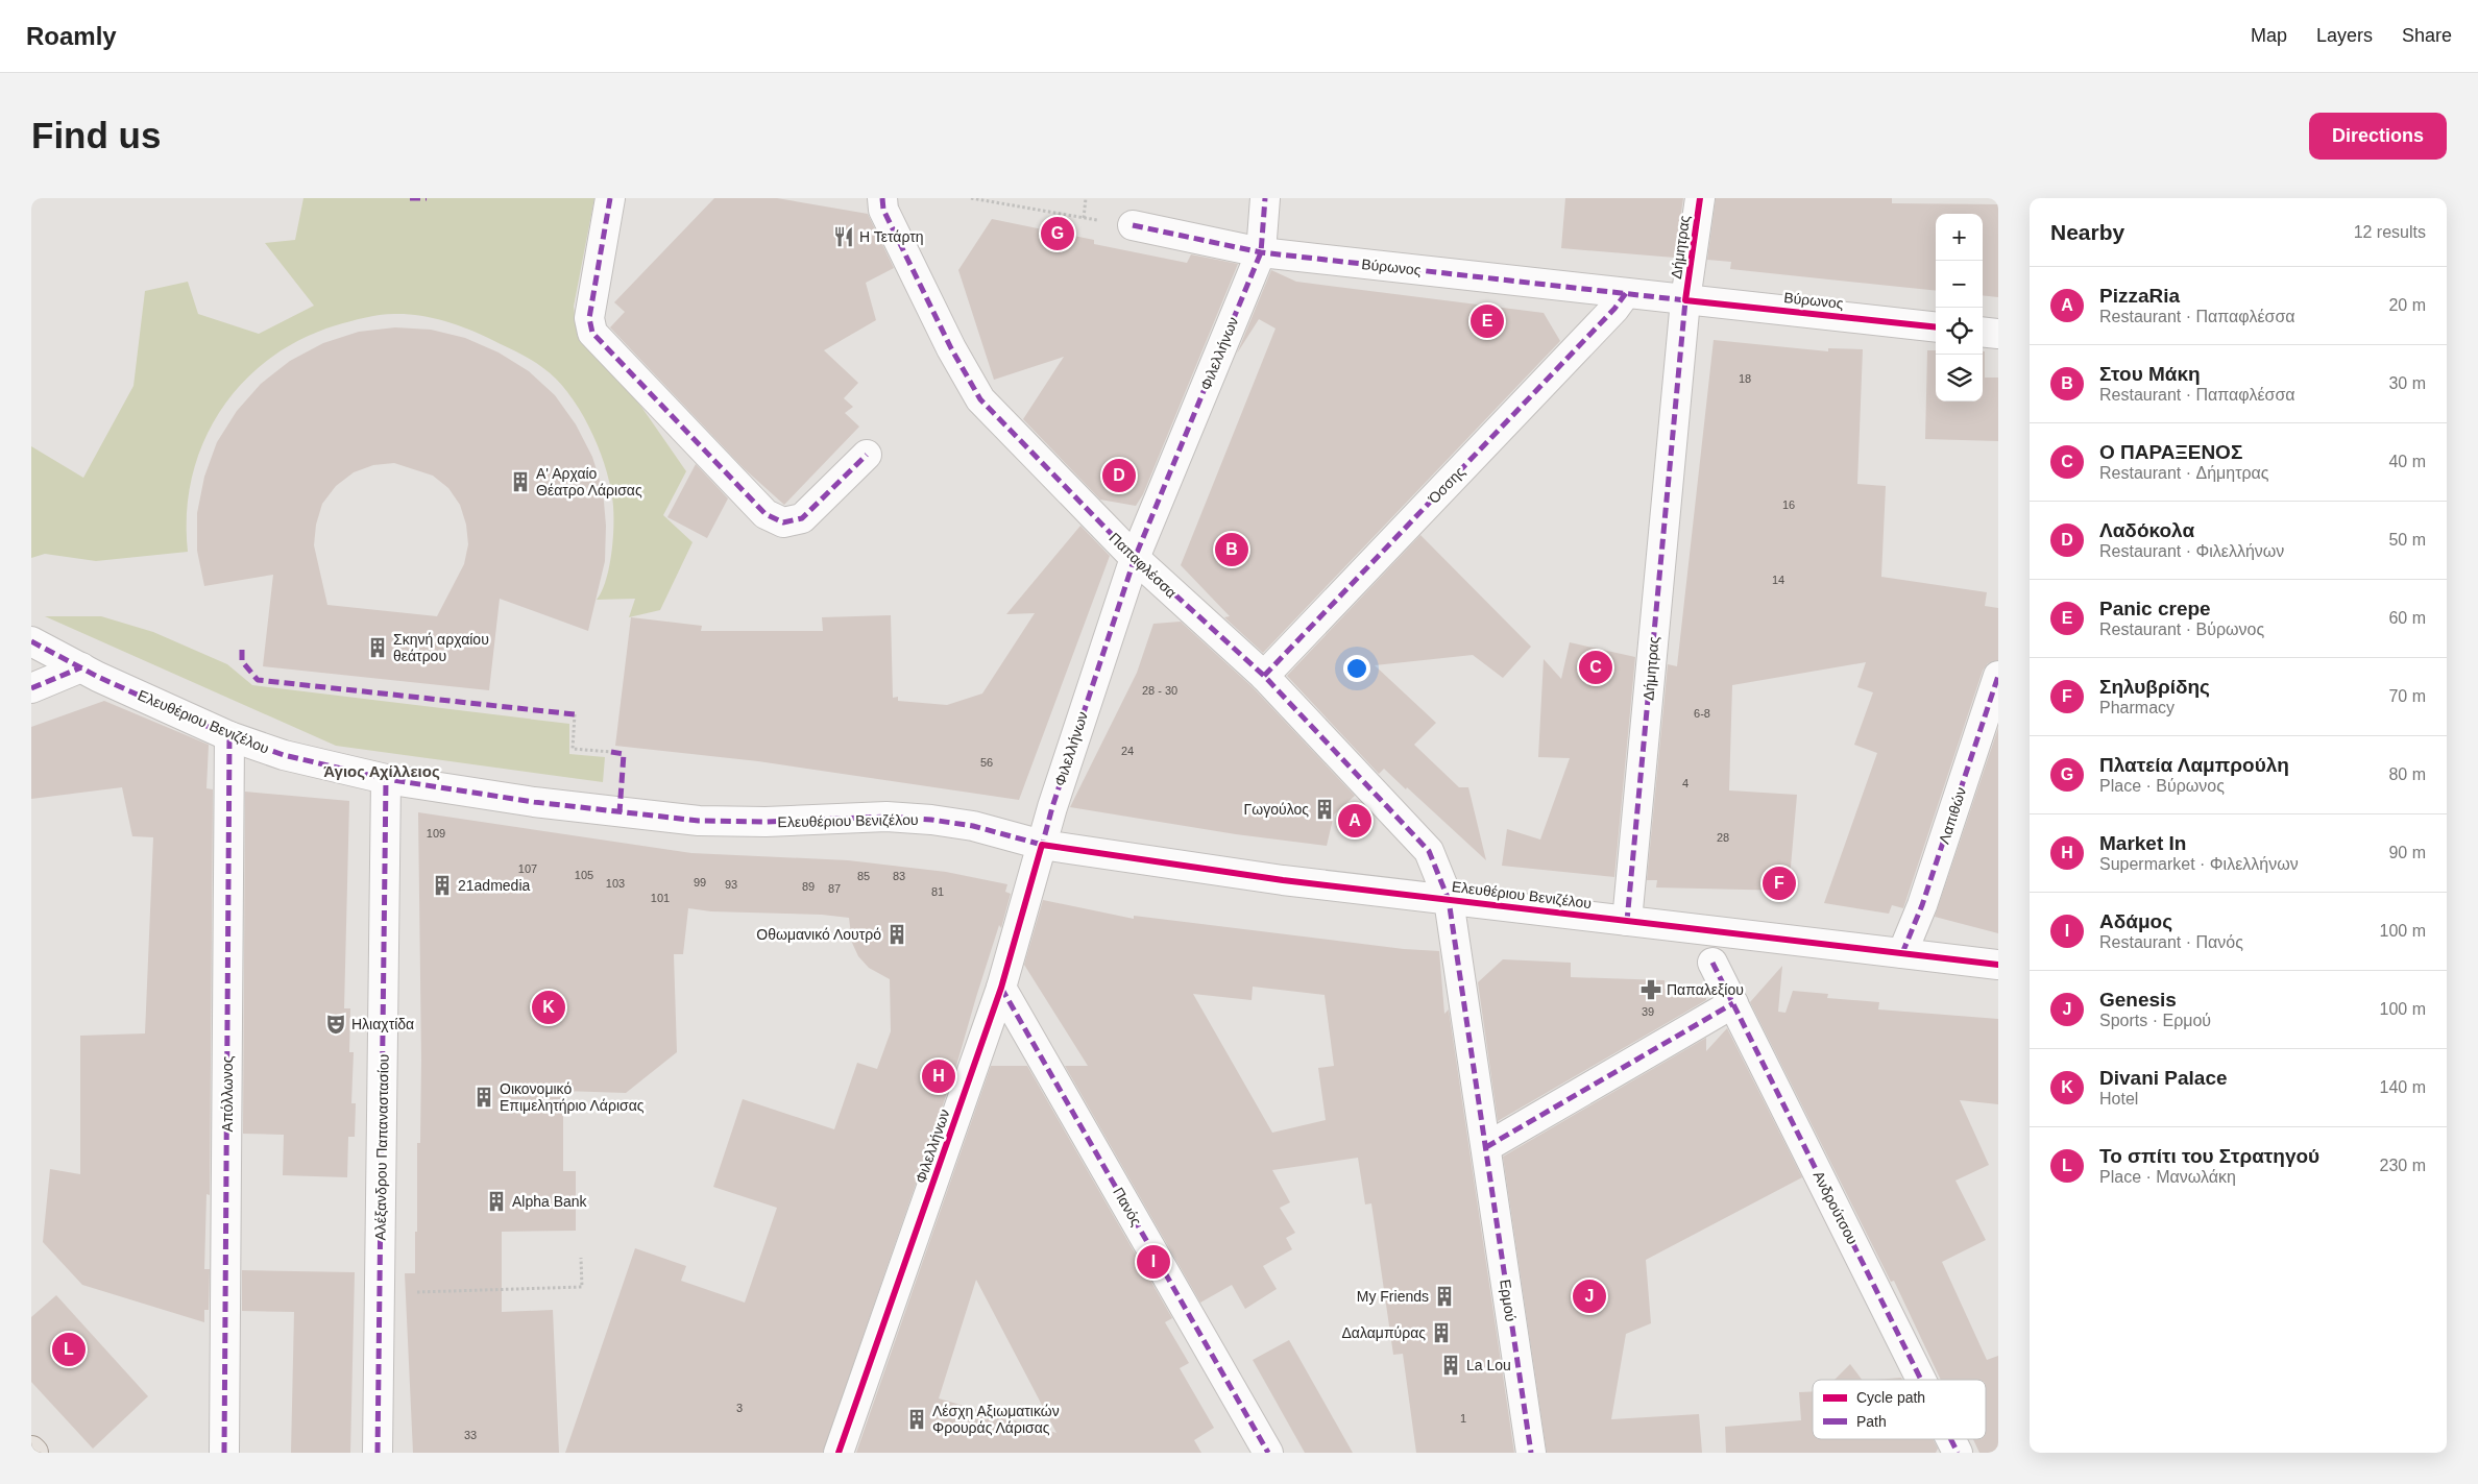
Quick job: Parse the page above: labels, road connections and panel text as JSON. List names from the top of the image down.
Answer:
{
  "streets": {
    "street": [
      "Δήμητρας",
      "Βύρωνος",
      "Φιλελλήνων",
      "Όσσης",
      "Παπαφλέσσα",
      "Ελευθέριου Βενιζέλου",
      "Λαπιθών",
      "Απόλλωνος",
      "Αλέξανδρου Παπαναστασίου",
      "Πανός",
      "Ανδρούτσου",
      "Ερμού"
    ]
  },
  "crossings": [
    ["Δήμητρας", "Βύρωνος"],
    ["Δήμητρας", "Ελευθέριου Βενιζέλου"],
    ["Βύρωνος", "Φιλελλήνων"],
    ["Βύρωνος", "Όσσης"],
    ["Φιλελλήνων", "Παπαφλέσσα"],
    ["Φιλελλήνων", "Ελευθέριου Βενιζέλου"],
    ["Φιλελλήνων", "Πανός"],
    ["Όσσης", "Παπαφλέσσα"],
    ["Παπαφλέσσα", "Ελευθέριου Βενιζέλου"],
    ["Παπαφλέσσα", "Ερμού"],
    ["Ελευθέριου Βενιζέλου", "Λαπιθών"],
    ["Ελευθέριου Βενιζέλου", "Απόλλωνος"],
    ["Ελευθέριου Βενιζέλου", "Αλέξανδρου Παπαναστασίου"],
    ["Ελευθέριου Βενιζέλου", "Ερμού"]
  ],
  "districts": ["Άγιος Αχίλλειος"],
  "places": {
    "restaurant": ["Η Τετάρτη"],
    "building": [
      "Α' Αρχαίο Θέατρο Λάρισας",
      "Σκηνή αρχαίου θεάτρου",
      "Γωγούλος",
      "21admedia",
      "Οθωμανικό Λουτρό",
      "Οικονομικό Επιμελητήριο Λάρισας",
      "Alpha Bank",
      "My Friends",
      "Δαλαμπύρας",
      "La Lou",
      "Λέσχη Αξιωματικών Φρουράς Λάρισας"
    ],
    "pharmacy": ["Παπαλεξίου"],
    "theatre": ["Ηλιαχτίδα"]
  },
  "house_numbers": [
    "18",
    "16",
    "14",
    "28 - 30",
    "6-8",
    "24",
    "56",
    "4",
    "109",
    "28",
    "107",
    "105",
    "85",
    "83",
    "99",
    "103",
    "93",
    "89",
    "87",
    "81",
    "101",
    "39",
    "3",
    "1",
    "33"
  ],
  "legend": ["Cycle path", "Path"],
  "page": {
    "header": "Roamly",
    "nav": ["Map", "Layers", "Share"],
    "buttons": "Directions",
    "title": "Find us",
    "heading": ["Nearby", "12 results"],
    "map_buttons": ["+", "−"],
    "pins": [
      "G",
      "E",
      "D",
      "B",
      "C",
      "A",
      "F",
      "K",
      "H",
      "I",
      "J",
      "L"
    ],
    "list": [
      {
        "mark": "A",
        "name": "PizzaRia",
        "note": "Restaurant · Παπαφλέσσα",
        "value": "20 m"
      },
      {
        "mark": "B",
        "name": "Στου Μάκη",
        "note": "Restaurant · Παπαφλέσσα",
        "value": "30 m"
      },
      {
        "mark": "C",
        "name": "Ο ΠΑΡΑΞΕΝΟΣ",
        "note": "Restaurant · Δήμητρας",
        "value": "40 m"
      },
      {
        "mark": "D",
        "name": "Λαδόκολα",
        "note": "Restaurant · Φιλελλήνων",
        "value": "50 m"
      },
      {
        "mark": "E",
        "name": "Panic crepe",
        "note": "Restaurant · Βύρωνος",
        "value": "60 m"
      },
      {
        "mark": "F",
        "name": "Σηλυβρίδης",
        "note": "Pharmacy",
        "value": "70 m"
      },
      {
        "mark": "G",
        "name": "Πλατεία Λαμπρούλη",
        "note": "Place · Βύρωνος",
        "value": "80 m"
      },
      {
        "mark": "H",
        "name": "Market In",
        "note": "Supermarket · Φιλελλήνων",
        "value": "90 m"
      },
      {
        "mark": "I",
        "name": "Αδάμος",
        "note": "Restaurant · Πανός",
        "value": "100 m"
      },
      {
        "mark": "J",
        "name": "Genesis",
        "note": "Sports · Ερμού",
        "value": "100 m"
      },
      {
        "mark": "K",
        "name": "Divani Palace",
        "note": "Hotel",
        "value": "140 m"
      },
      {
        "mark": "L",
        "name": "Το σπίτι του Στρατηγού",
        "note": "Place · Μανωλάκη",
        "value": "230 m"
      }
    ]
  }
}
